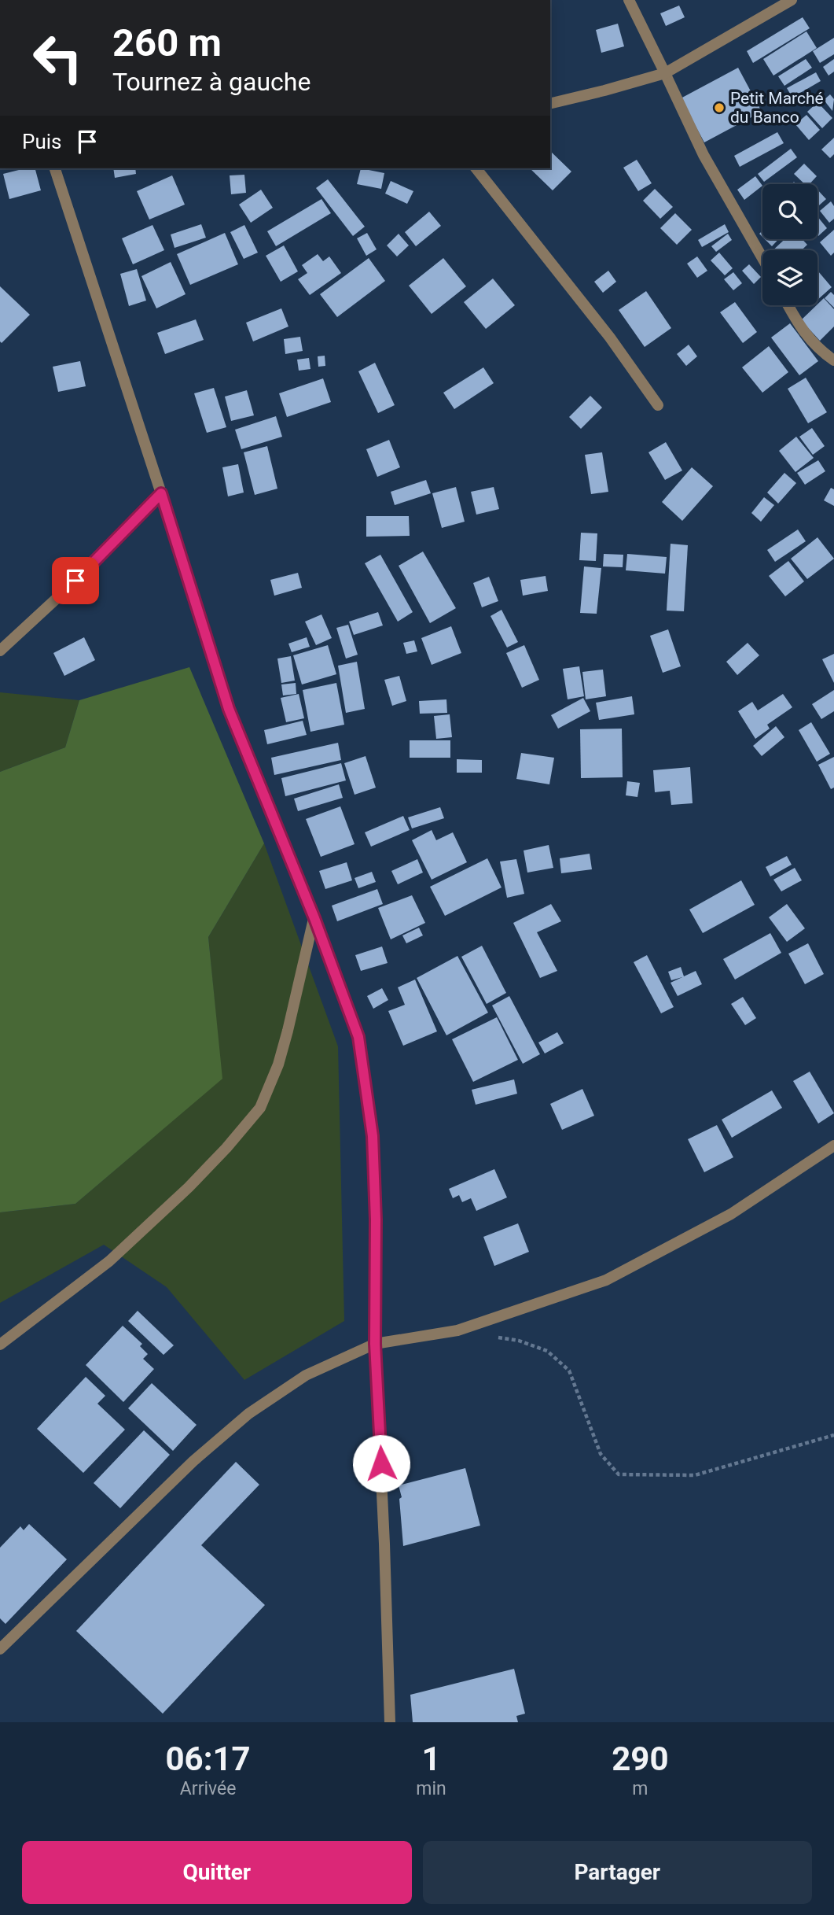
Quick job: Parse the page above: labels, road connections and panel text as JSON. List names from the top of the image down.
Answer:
{
  "places": ["Petit Marché du Banco"],
  "page": {
    "turn": ["260 m", "Tournez à gauche"],
    "then": "Puis",
    "eta": [
      "06:17",
      "Arrivée",
      "1",
      "min",
      "290",
      "m"
    ],
    "buttons": ["Quitter", "Partager"]
  }
}
